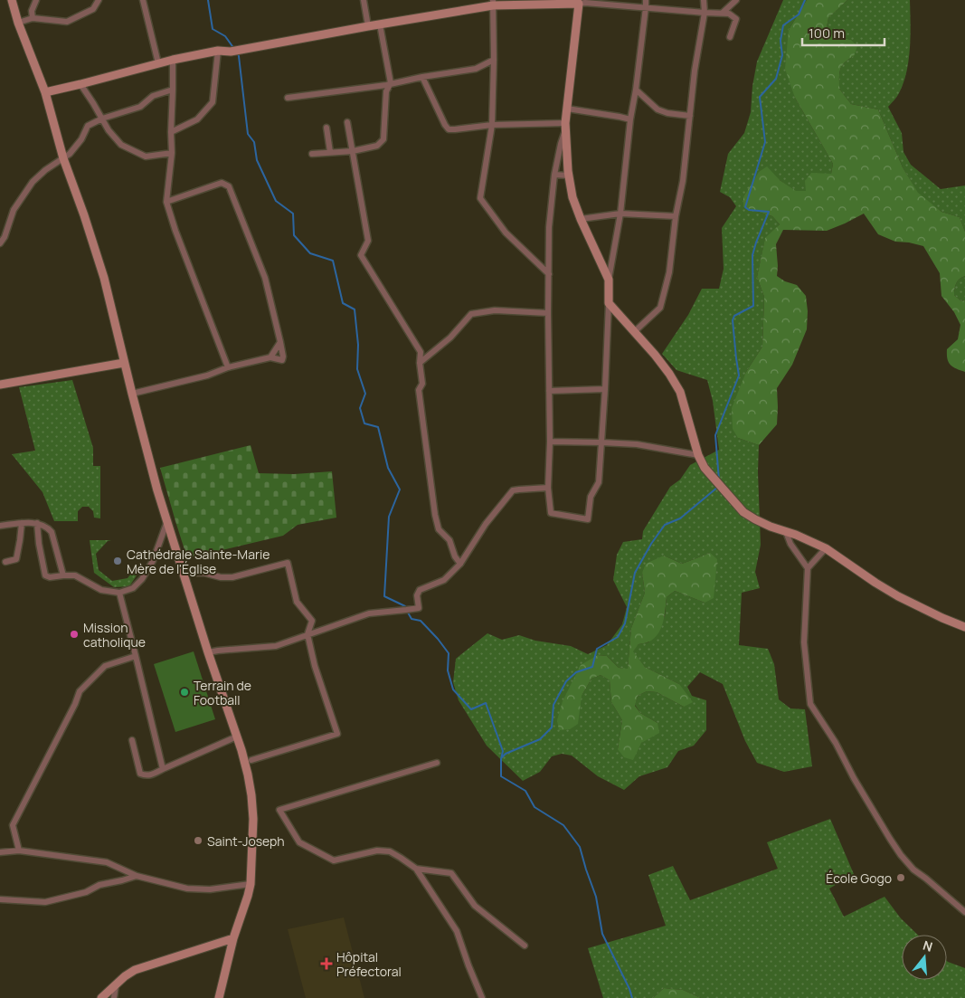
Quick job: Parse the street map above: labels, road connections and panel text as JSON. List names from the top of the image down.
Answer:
{
  "places": {
    "other": [
      "Cathédrale Sainte-Marie Mère de l'Église",
      "Mission catholique",
      "Terrain de Football",
      "Saint-Joseph",
      "École Gogo"
    ],
    "health": ["Hôpital Préfectoral"]
  },
  "scale_bar": "100 m",
  "north": "top"
}
